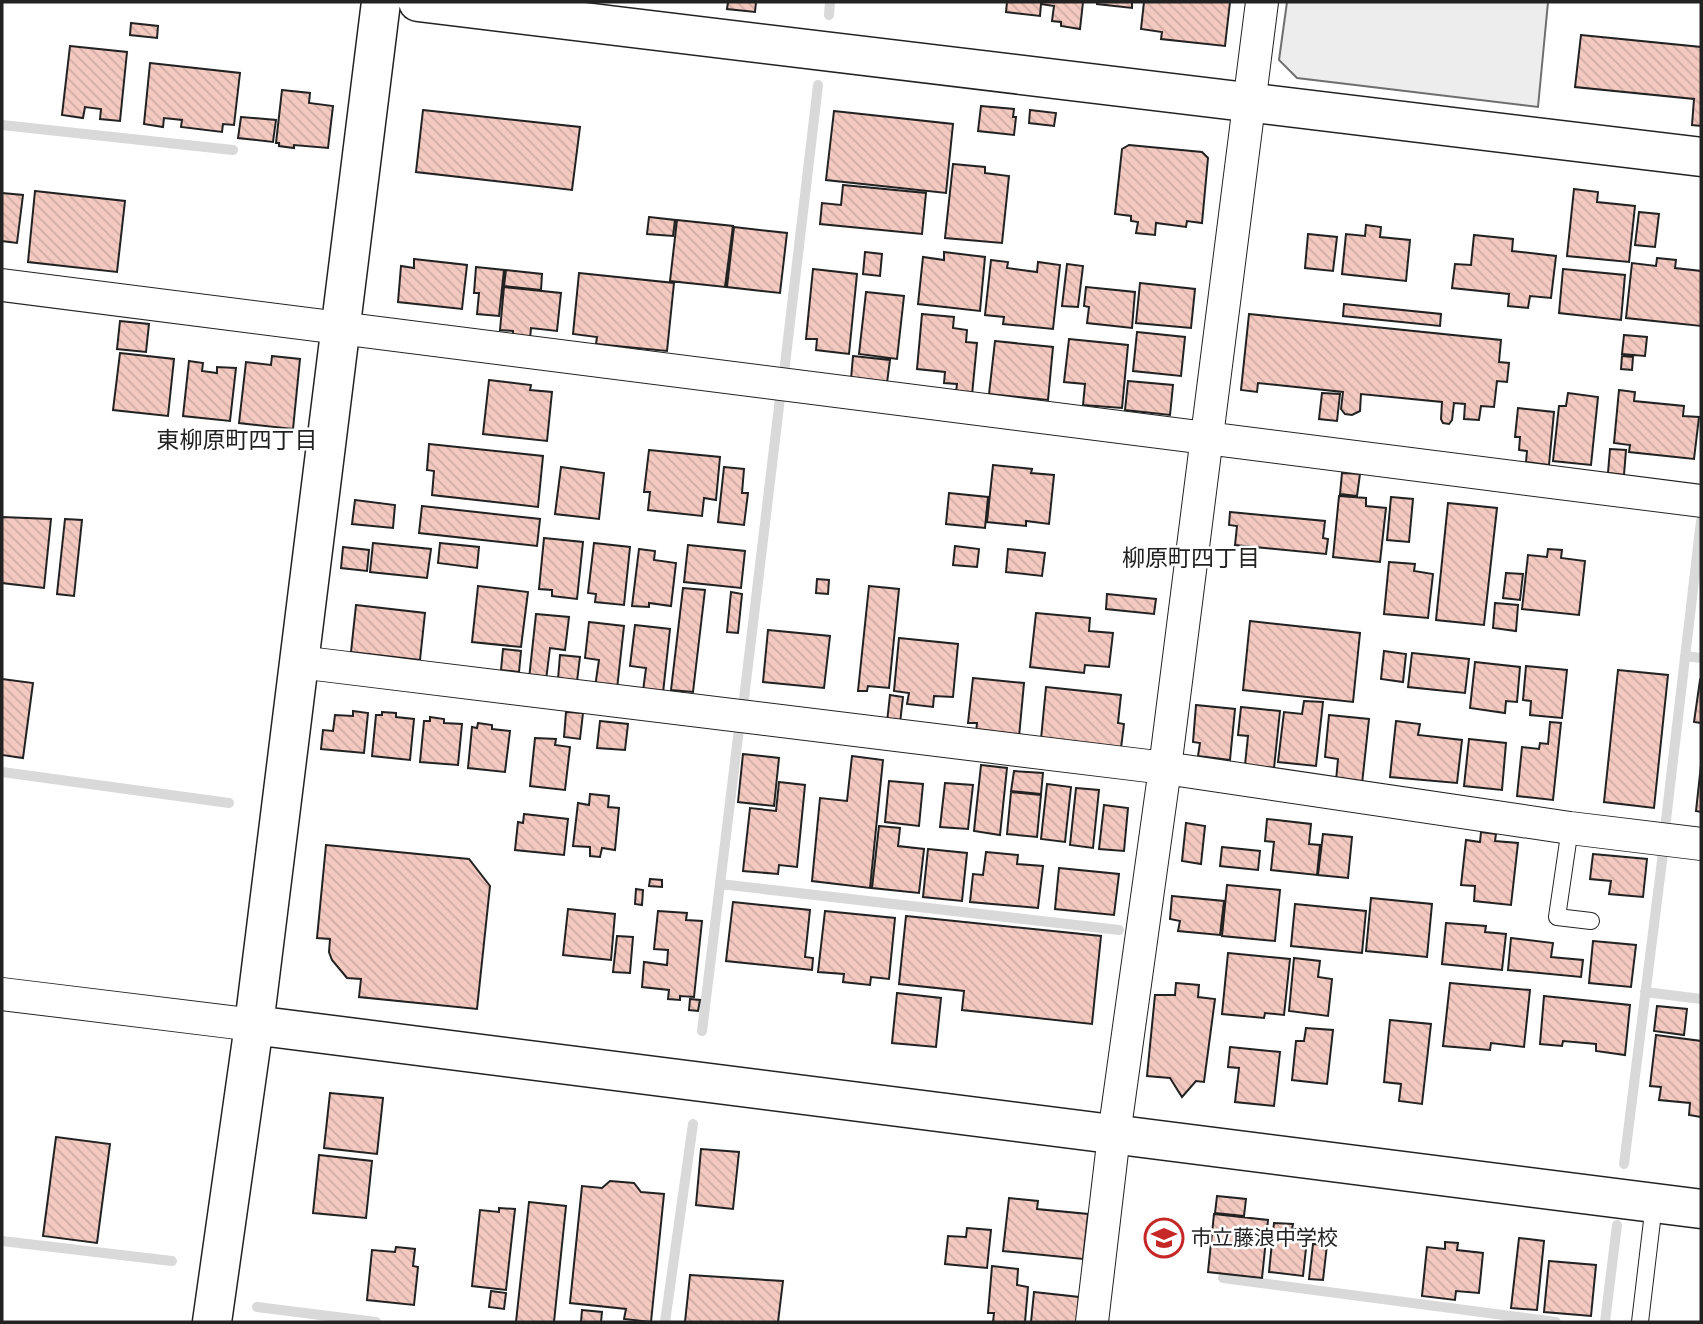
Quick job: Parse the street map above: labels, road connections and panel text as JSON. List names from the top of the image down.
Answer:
{
  "districts": ["東柳原町四丁目", "柳原町四丁目"],
  "places": {
    "school or university": ["市立藤浪中学校"]
  }
}
